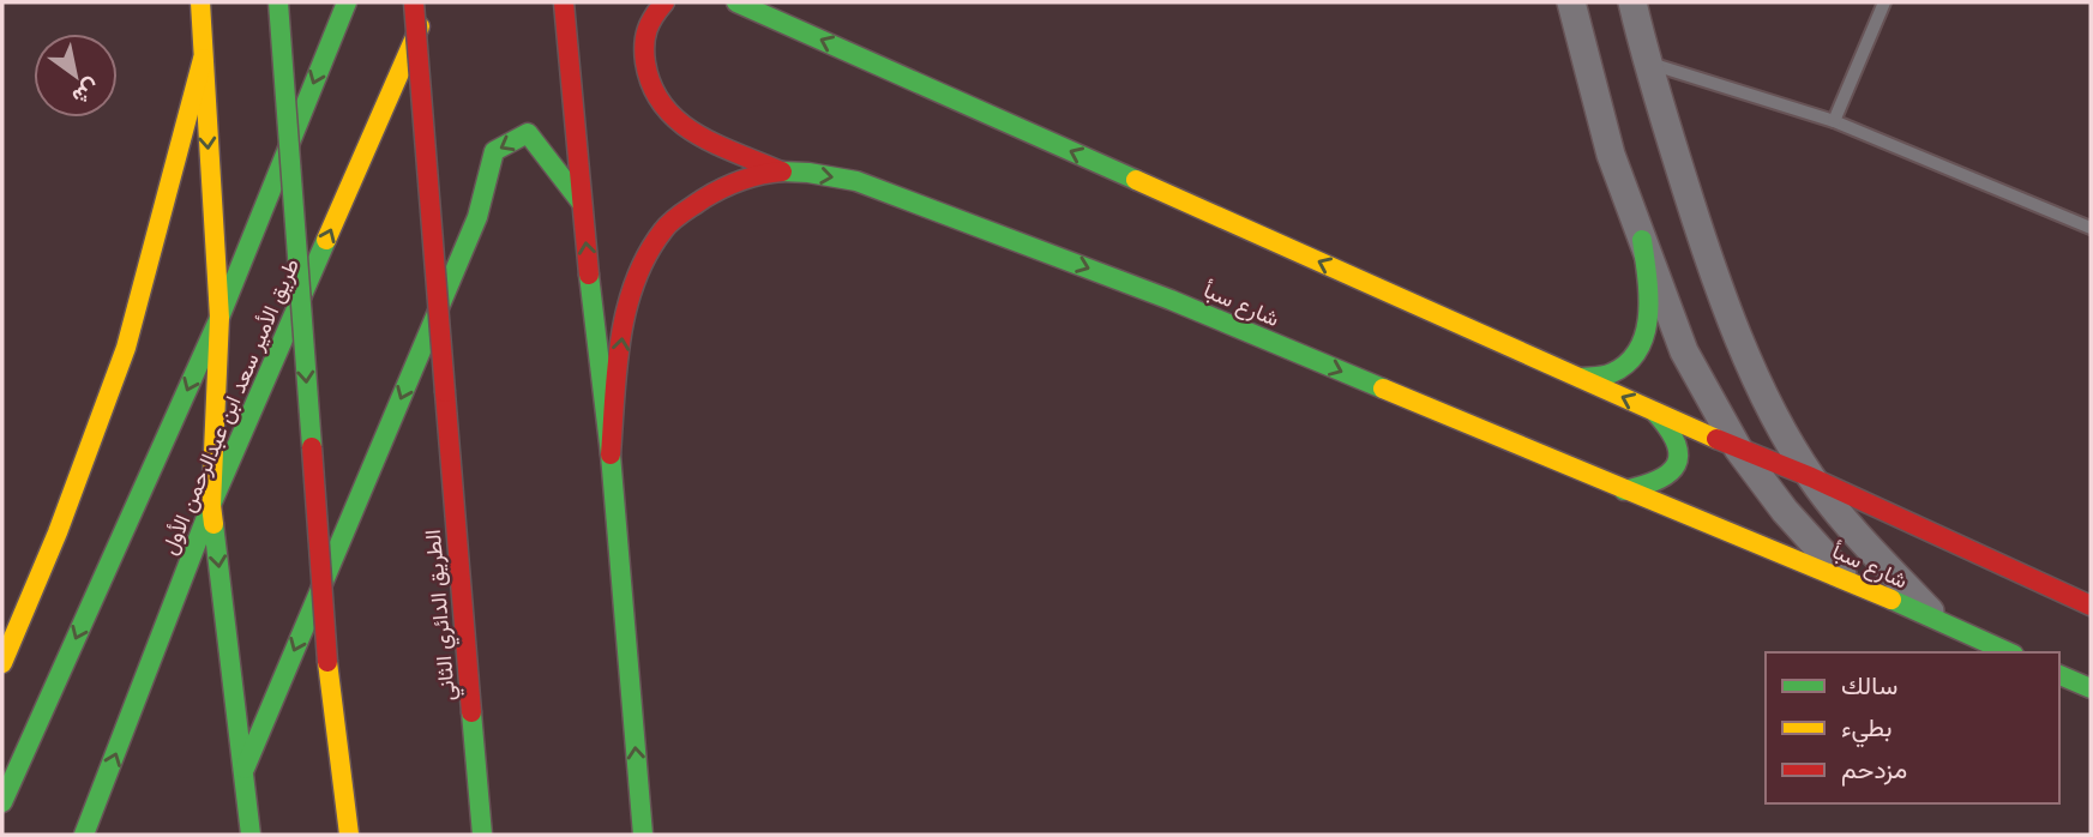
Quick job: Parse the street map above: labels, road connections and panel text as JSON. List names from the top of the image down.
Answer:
{
  "streets": {
    "main road": ["شارع سبأ", "طريق الأمير سعد ابن عبدالرحمن الأول", "الطريق الدائري الثاني"]
  },
  "legend": ["سالك", "بطيء", "مزدحم"],
  "north": "bottom right"
}
